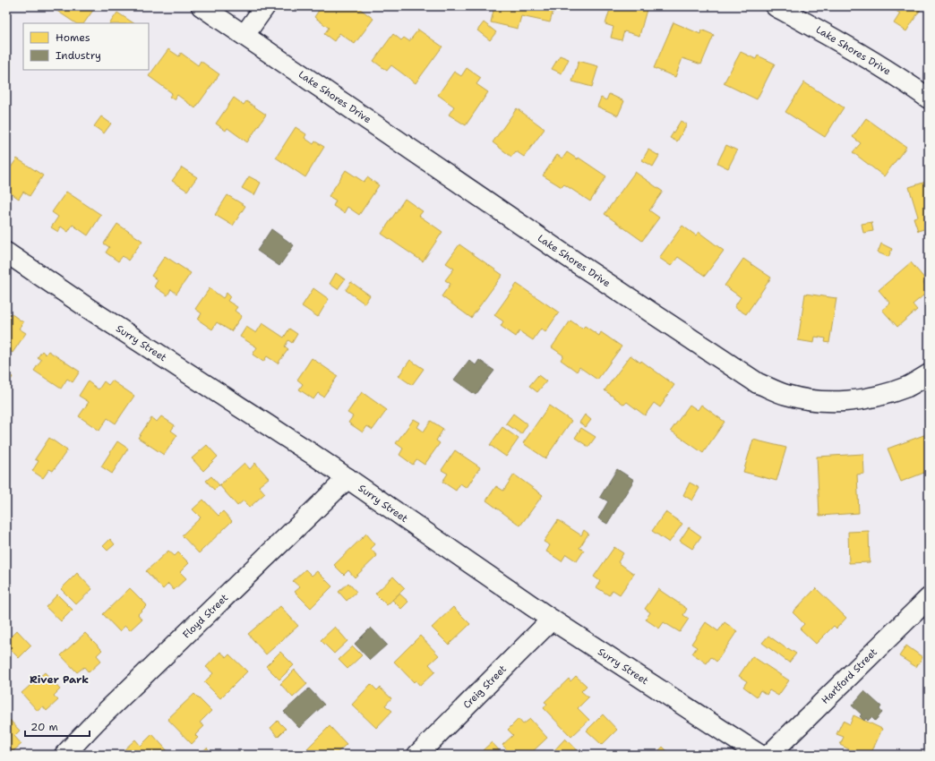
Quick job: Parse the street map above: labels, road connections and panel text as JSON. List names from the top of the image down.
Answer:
{
  "streets": {
    "street": [
      "Lake Shores Drive",
      "Surry Street",
      "Floyd Street",
      "Hartford Street",
      "Creig Street"
    ]
  },
  "crossings": [
    ["Surry Street", "Floyd Street"],
    ["Surry Street", "Creig Street"]
  ],
  "districts": ["River Park"],
  "legend": ["Homes", "Industry"],
  "scale_bar": "20 m"
}
